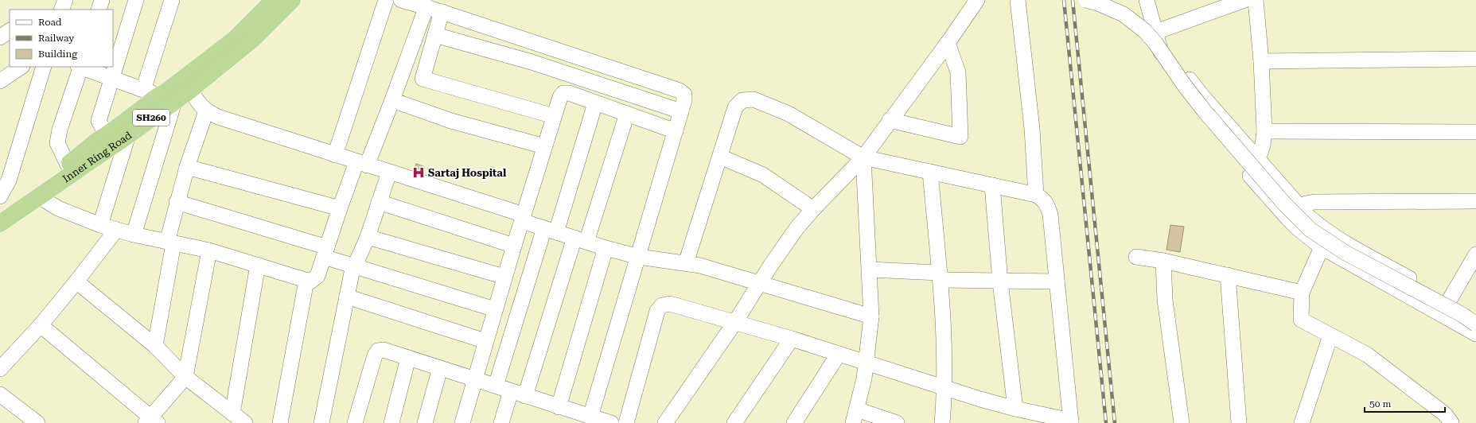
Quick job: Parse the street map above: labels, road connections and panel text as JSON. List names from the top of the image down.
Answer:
{
  "streets": {
    "highway": ["SH260", "Inner Ring Road"]
  },
  "places": {
    "hospital": ["Sartaj Hospital"]
  },
  "legend": ["Road", "Railway", "Building"],
  "scale_bar": "50 m"
}
